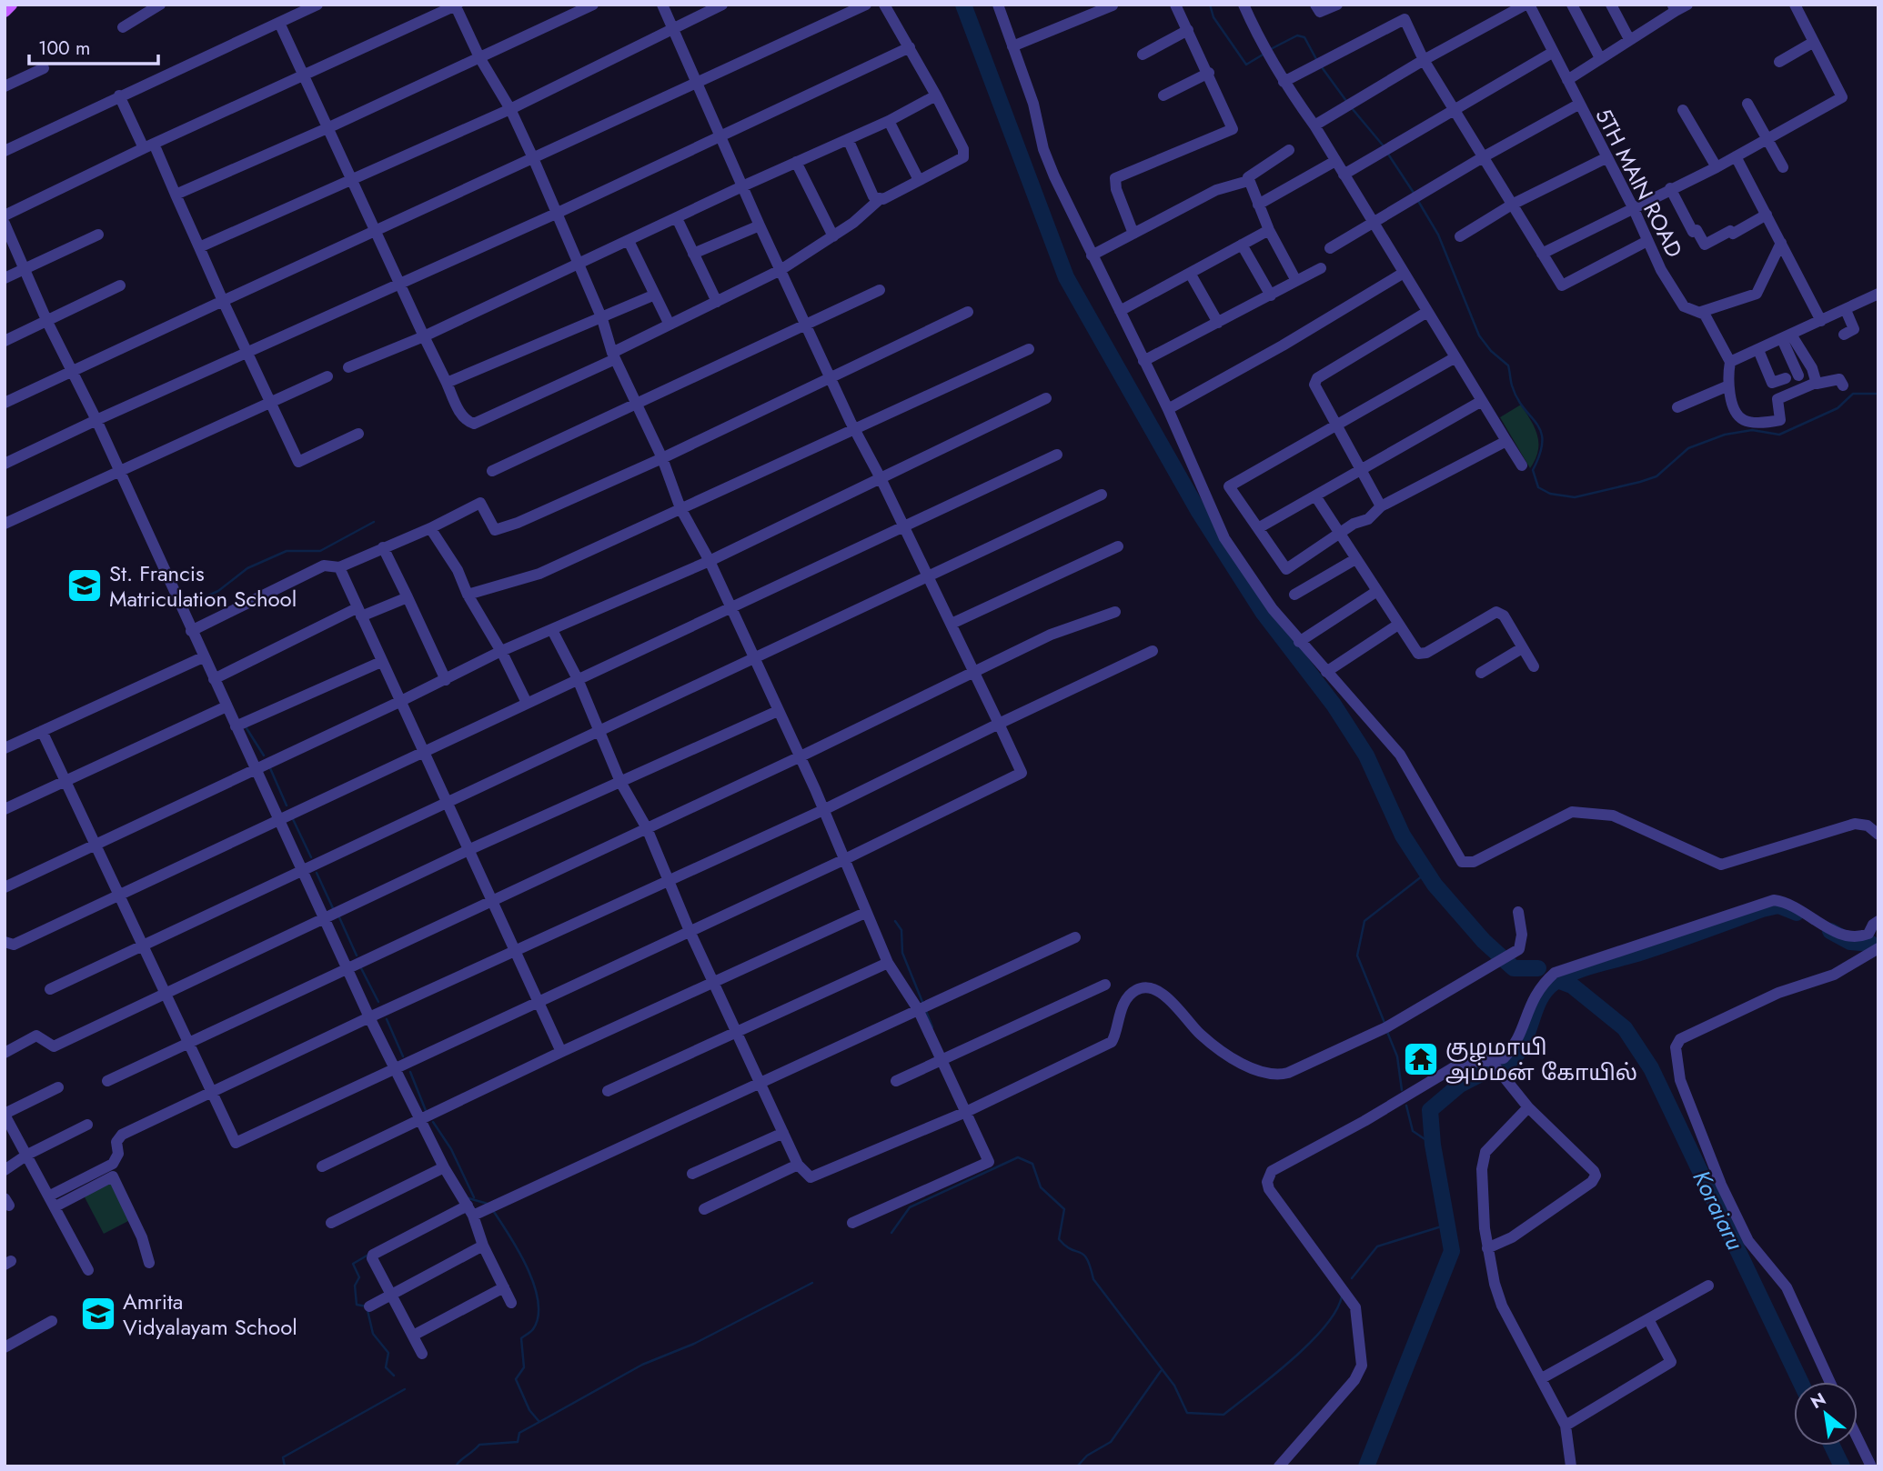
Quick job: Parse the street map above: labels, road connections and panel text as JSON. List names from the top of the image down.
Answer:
{
  "streets": {
    "street": ["5TH MAIN ROAD"]
  },
  "water": ["Koraiaru"],
  "places": {
    "school or university": ["St. Francis Matriculation School", "Amrita Vidyalayam School"],
    "temple": ["குழமாயி அம்மன் கோயில்"]
  },
  "scale_bar": "100 m",
  "north": "top left"
}
